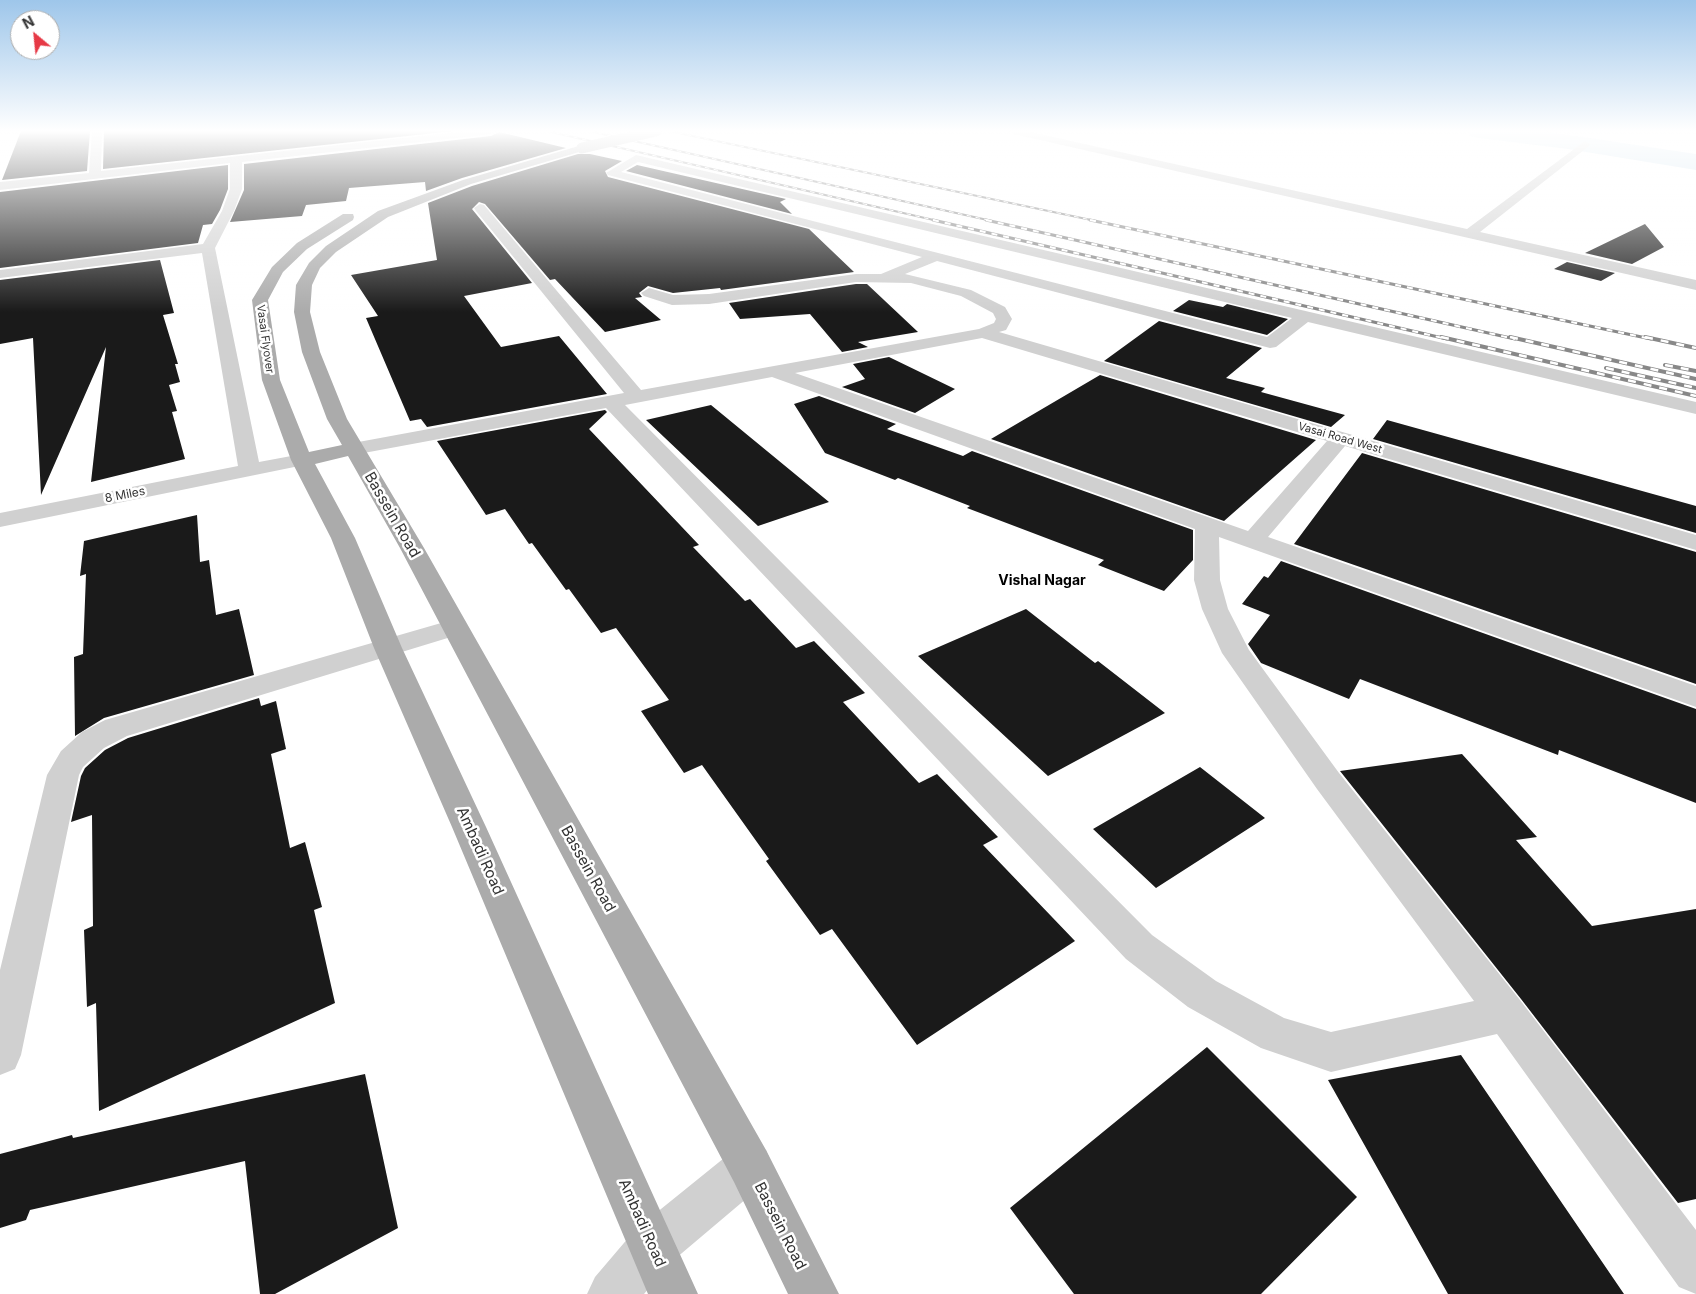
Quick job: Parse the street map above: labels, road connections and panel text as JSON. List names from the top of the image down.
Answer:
{
  "streets": {
    "main road": ["Vasai Flyover", "Bassein Road", "Ambadi Road"],
    "street": ["Vasai Road West", "8 Miles"]
  },
  "crossings": [
    ["Vasai Flyover", "Ambadi Road"]
  ],
  "districts": ["Vishal Nagar"],
  "north": "top left"
}
